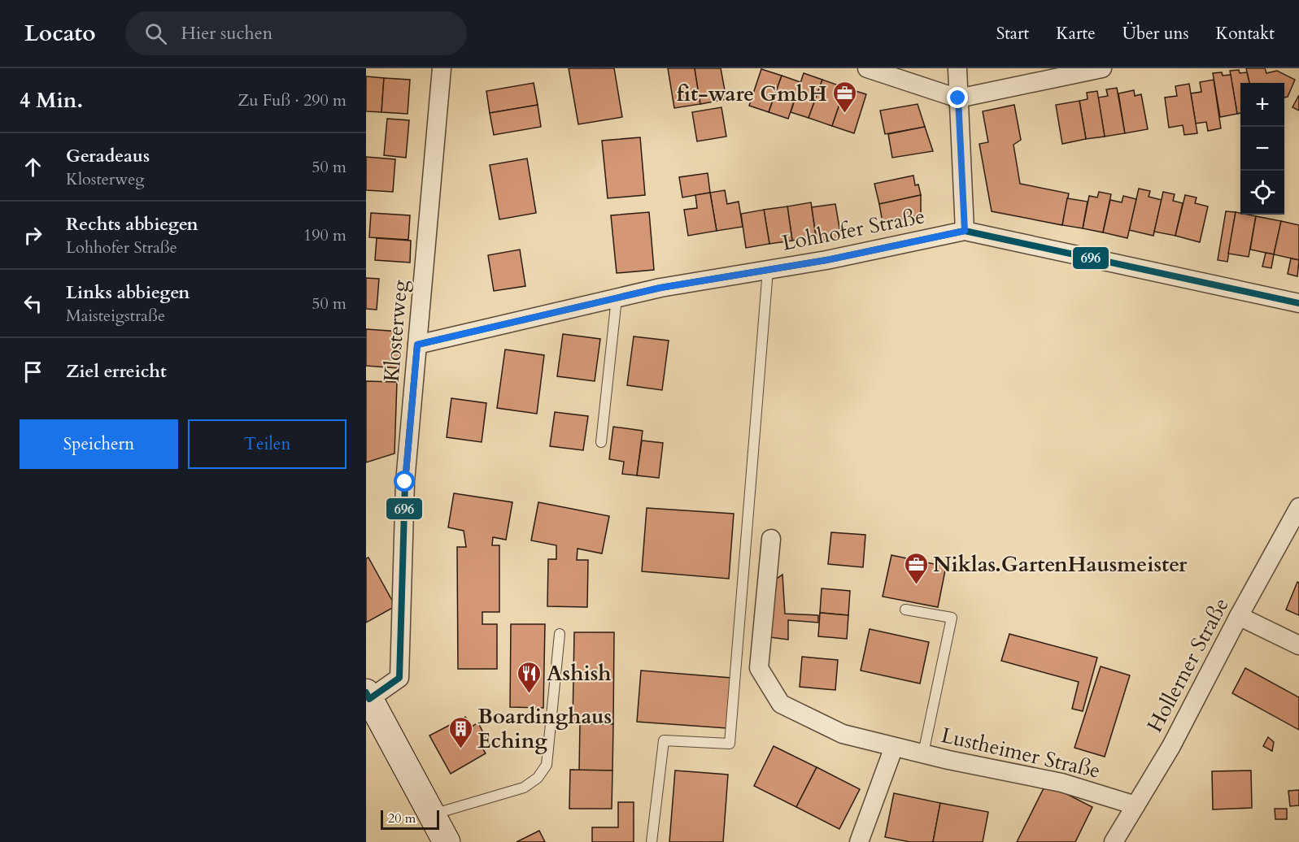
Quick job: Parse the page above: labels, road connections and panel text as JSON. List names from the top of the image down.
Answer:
{
  "streets": {
    "street": [
      "Lohhofer Straße",
      "Klosterweg",
      "Hollerner Straße",
      "Lustheimer Straße"
    ]
  },
  "crossings": [
    ["Lohhofer Straße", "Klosterweg"],
    ["Hollerner Straße", "Lustheimer Straße"]
  ],
  "places": {
    "office": ["fit-ware GmbH", "Niklas.GartenHausmeister"],
    "restaurant": ["Ashish"],
    "building": ["Boardinghaus Eching"]
  },
  "lines": ["transit line 696"],
  "scale_bar": "20 m",
  "page": {
    "header": "Locato",
    "search": "Hier suchen",
    "nav": [
      "Start",
      "Karte",
      "Über uns",
      "Kontakt"
    ],
    "heading": ["4 Min.", "Zu Fuß · 290 m"],
    "map_buttons": ["+", "−"],
    "list": [
      ["Geradeaus", "Klosterweg", "50 m"],
      ["Rechts abbiegen", "Lohhofer Straße", "190 m"],
      ["Links abbiegen", "Maisteigstraße", "50 m"],
      "Ziel erreicht"
    ],
    "buttons": ["Speichern", "Teilen"],
    "scale": "20 m"
  }
}
